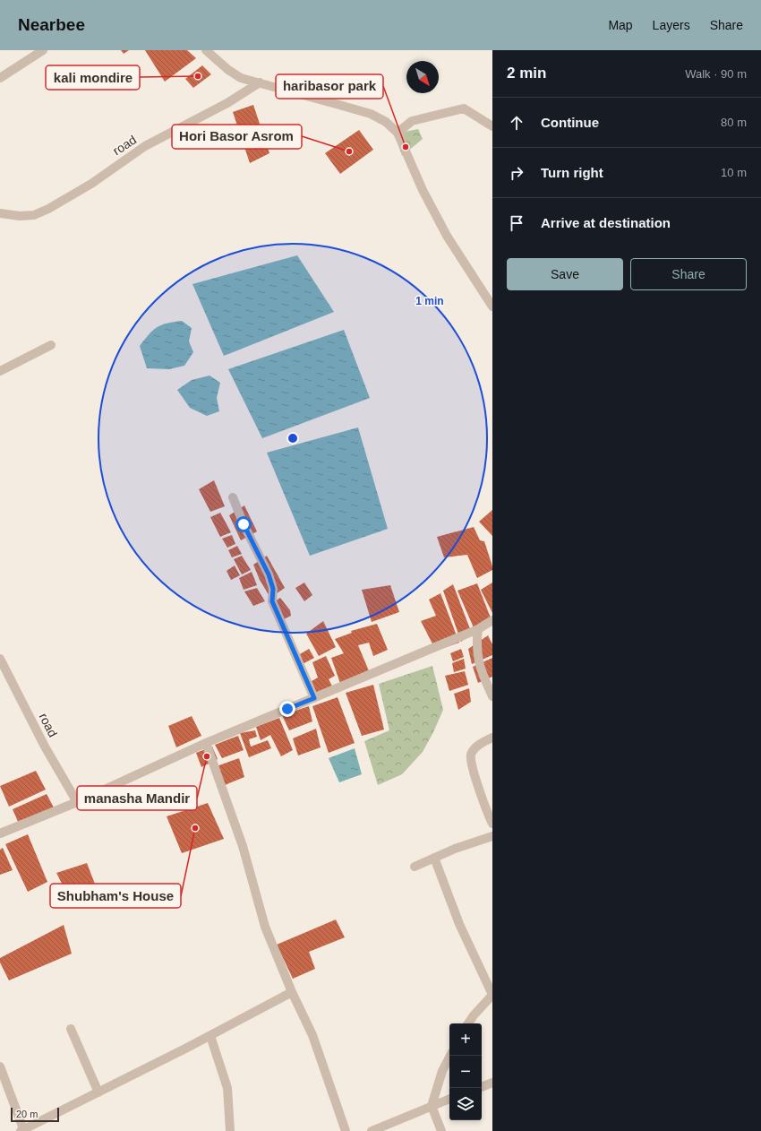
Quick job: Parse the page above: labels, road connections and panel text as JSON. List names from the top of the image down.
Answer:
{
  "streets": {
    "street": ["road"]
  },
  "places": [
    "kali mondire",
    "haribasor park",
    "Hori Basor Asrom",
    "manasha Mandir",
    "Shubham's House"
  ],
  "scale_bar": "20 m",
  "north": "bottom right",
  "page": {
    "header": "Nearbee",
    "nav": ["Map", "Layers", "Share"],
    "heading": ["2 min", "Walk · 90 m"],
    "list": [
      ["Continue", "80 m"],
      ["Turn right", "10 m"],
      "Arrive at destination"
    ],
    "buttons": ["Save", "Share"],
    "map_buttons": ["+", "−"],
    "scale": "20 m"
  },
  "rings": ["1 min"]
}
